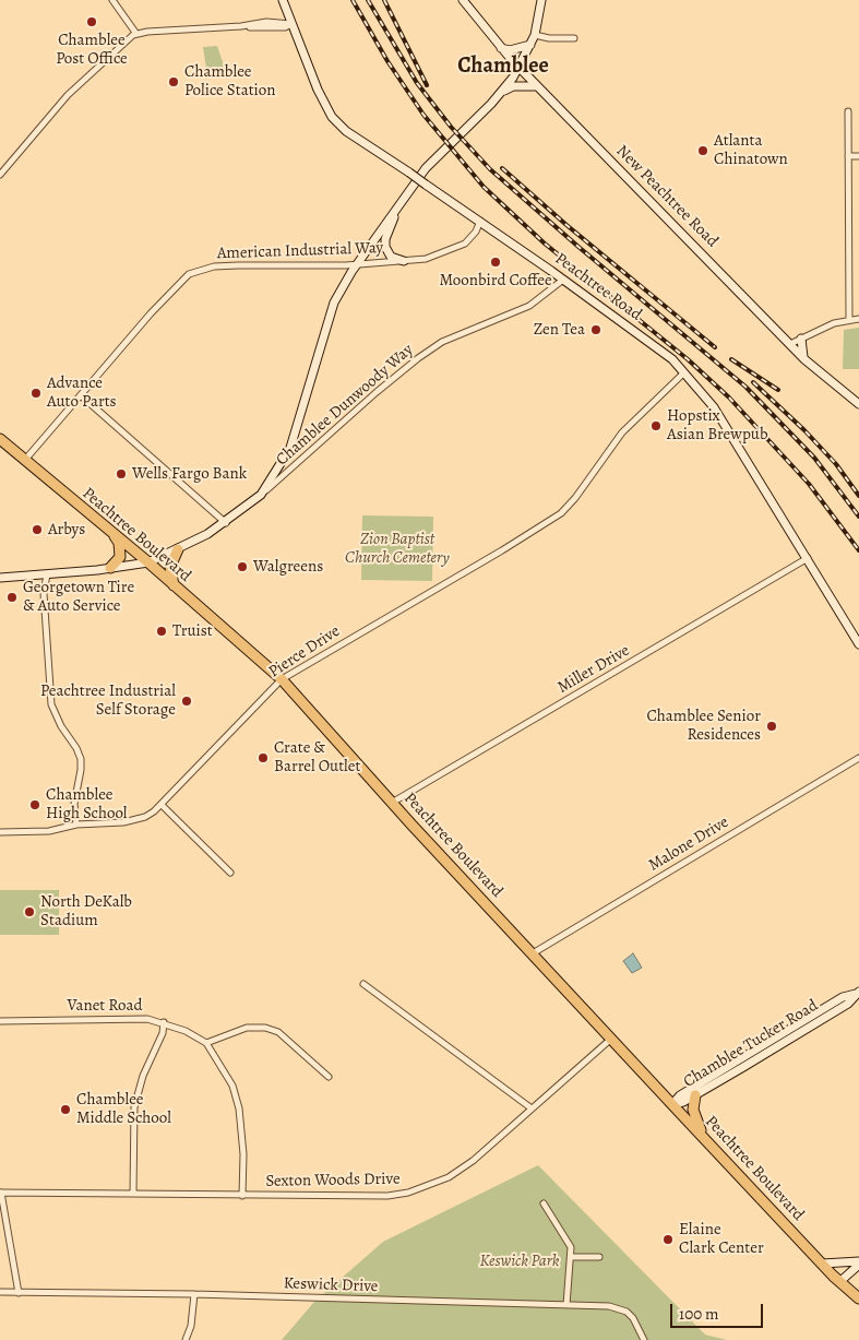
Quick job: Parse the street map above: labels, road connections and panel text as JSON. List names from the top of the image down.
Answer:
{
  "streets": {
    "highway": ["Peachtree Boulevard"],
    "street": [
      "New Peachtree Road",
      "American Industrial Way",
      "Peachtree Road",
      "Chamblee Dunwoody Way",
      "Pierce Drive",
      "Miller Drive",
      "Malone Drive",
      "Vanet Road",
      "Chamblee Tucker Road",
      "Sexton Woods Drive",
      "Keswick Drive"
    ]
  },
  "crossings": [
    ["American Industrial Way", "Peachtree Road"],
    ["American Industrial Way", "Peachtree Boulevard"],
    ["Peachtree Road", "Chamblee Dunwoody Way"],
    ["Peachtree Road", "Pierce Drive"],
    ["Peachtree Road", "Miller Drive"],
    ["Peachtree Boulevard", "Pierce Drive"],
    ["Peachtree Boulevard", "Miller Drive"],
    ["Peachtree Boulevard", "Malone Drive"],
    ["Peachtree Boulevard", "Chamblee Tucker Road"],
    ["Peachtree Boulevard", "Sexton Woods Drive"]
  ],
  "districts": ["Chamblee"],
  "parks": ["Zion Baptist Church Cemetery", "Keswick Park"],
  "places": [
    "Chamblee Post Office",
    "Chamblee Police Station",
    "Atlanta Chinatown",
    "Moonbird Coffee",
    "Zen Tea",
    "Advance Auto Parts",
    "Hopstix Asian Brewpub",
    "Wells Fargo Bank",
    "Arbys",
    "Walgreens",
    "Georgetown Tire & Auto Service",
    "Truist",
    "Peachtree Industrial Self Storage",
    "Chamblee Senior Residences",
    "Crate & Barrel Outlet",
    "Chamblee High School",
    "North DeKalb Stadium",
    "Chamblee Middle School",
    "Elaine Clark Center"
  ],
  "scale_bar": "100 m"
}
